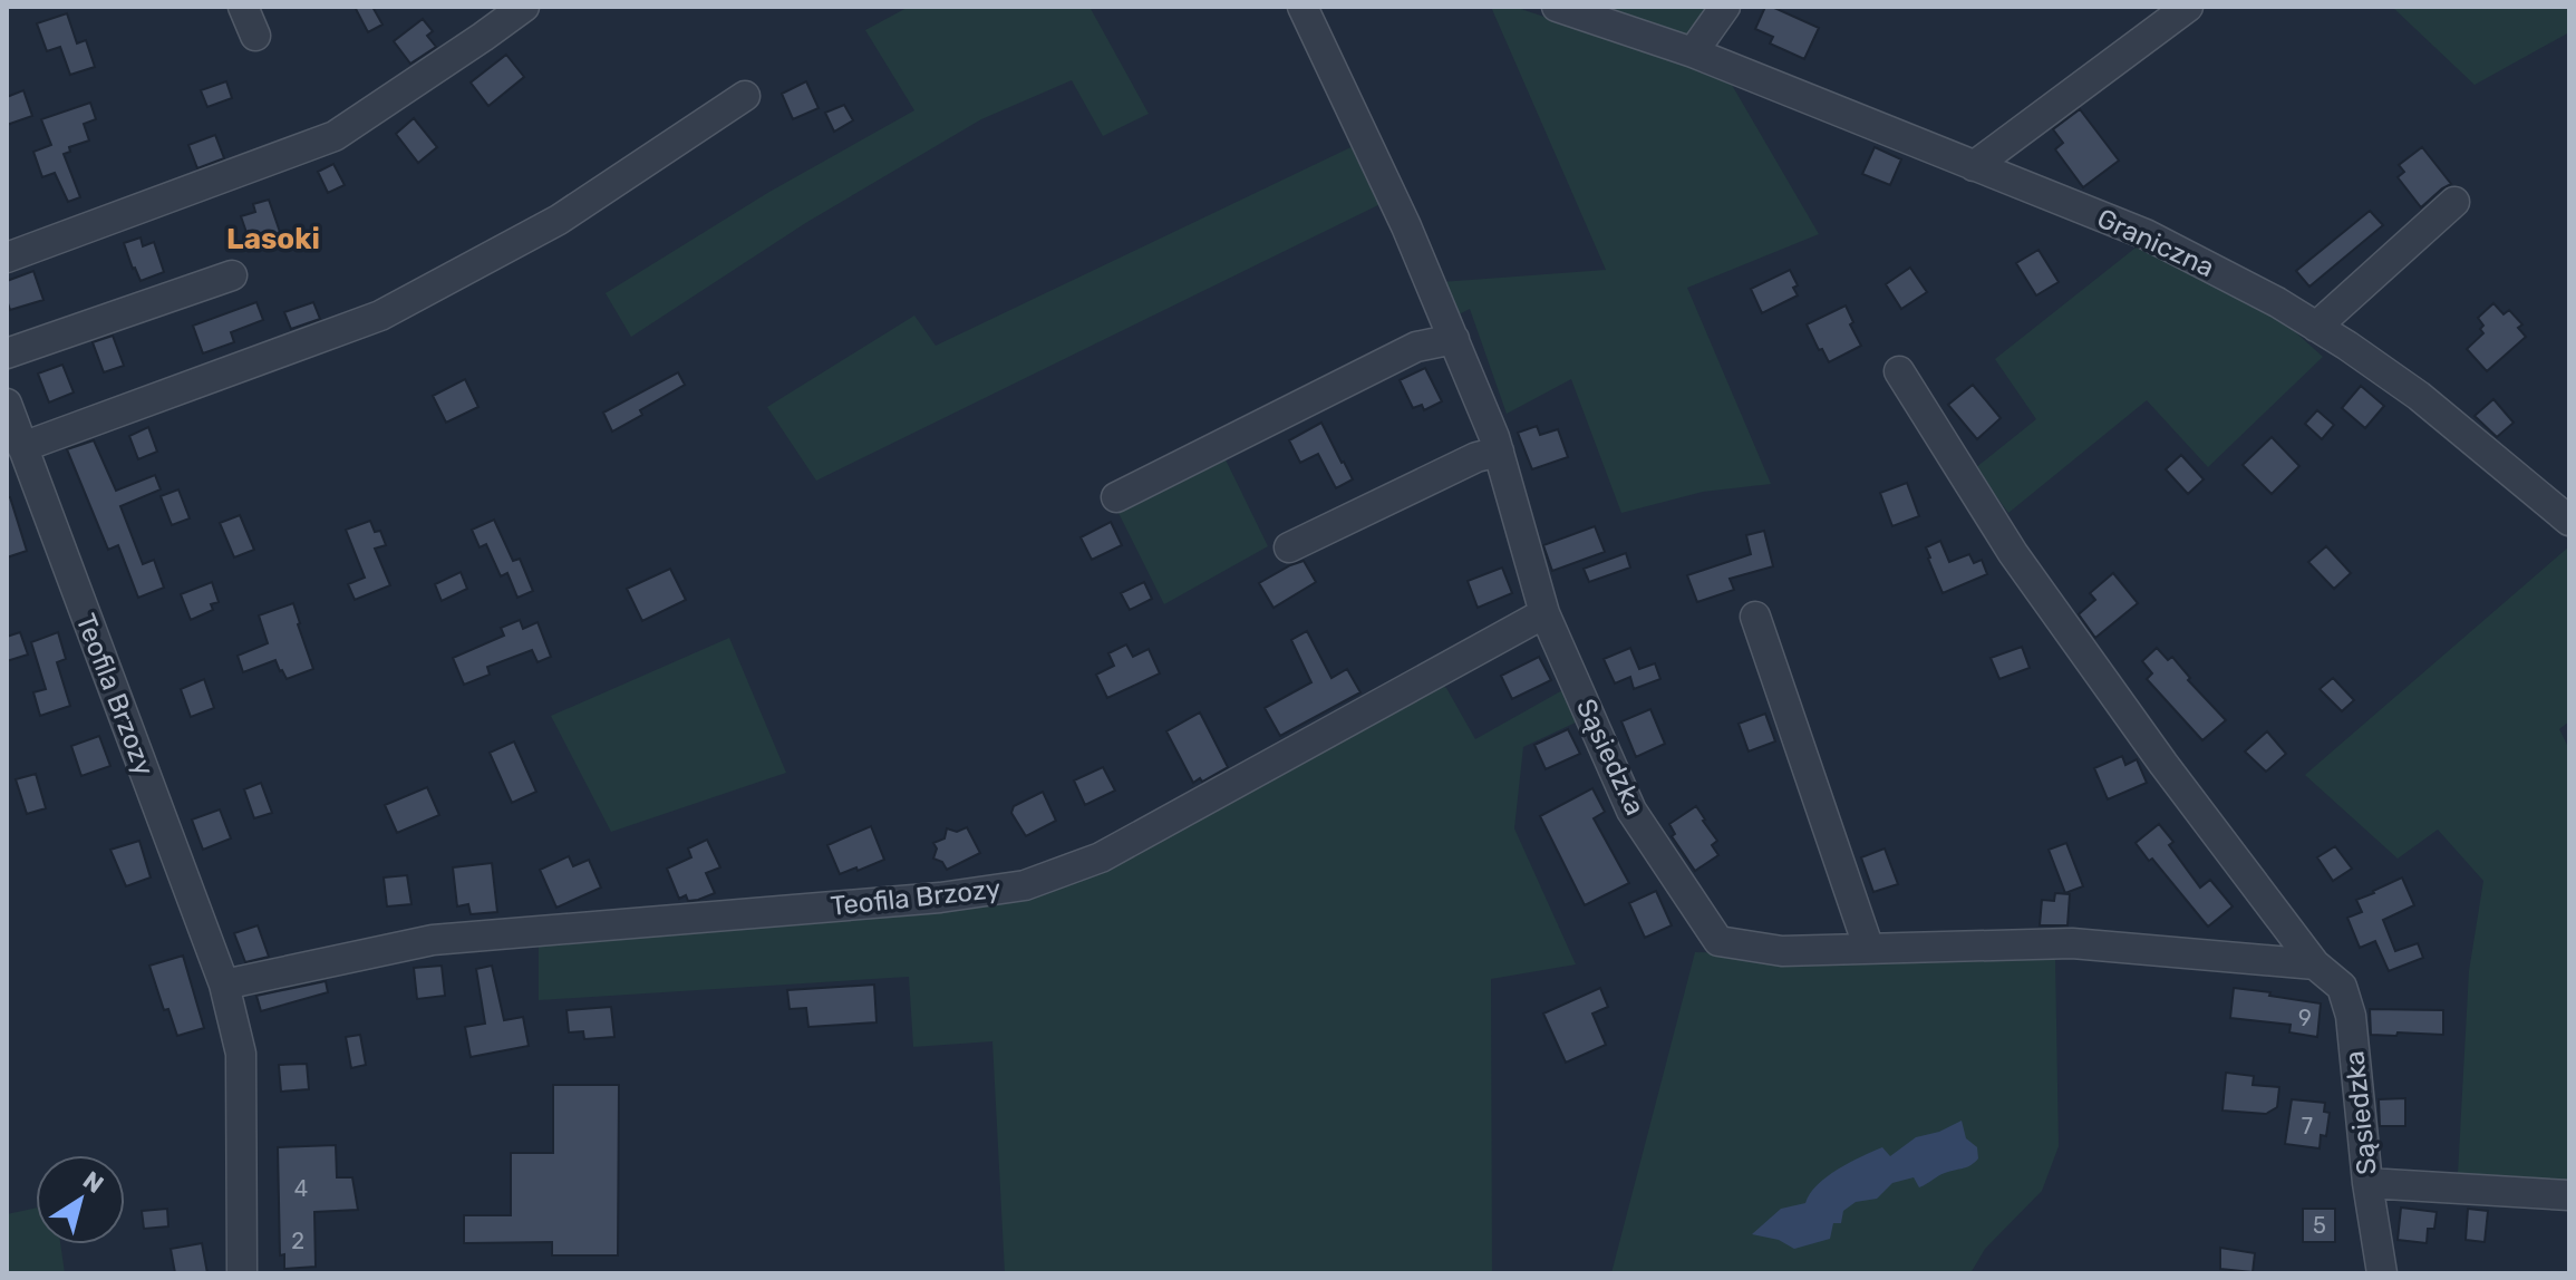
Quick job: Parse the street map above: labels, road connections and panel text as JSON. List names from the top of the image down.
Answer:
{
  "streets": {
    "street": ["Graniczna", "Teofila Brzozy", "Sąsiedzka"]
  },
  "crossings": [
    ["Teofila Brzozy", "Sąsiedzka"]
  ],
  "districts": ["Lasoki"],
  "house_numbers": [
    "9",
    "7",
    "4",
    "5",
    "2"
  ],
  "north": "top right"
}
